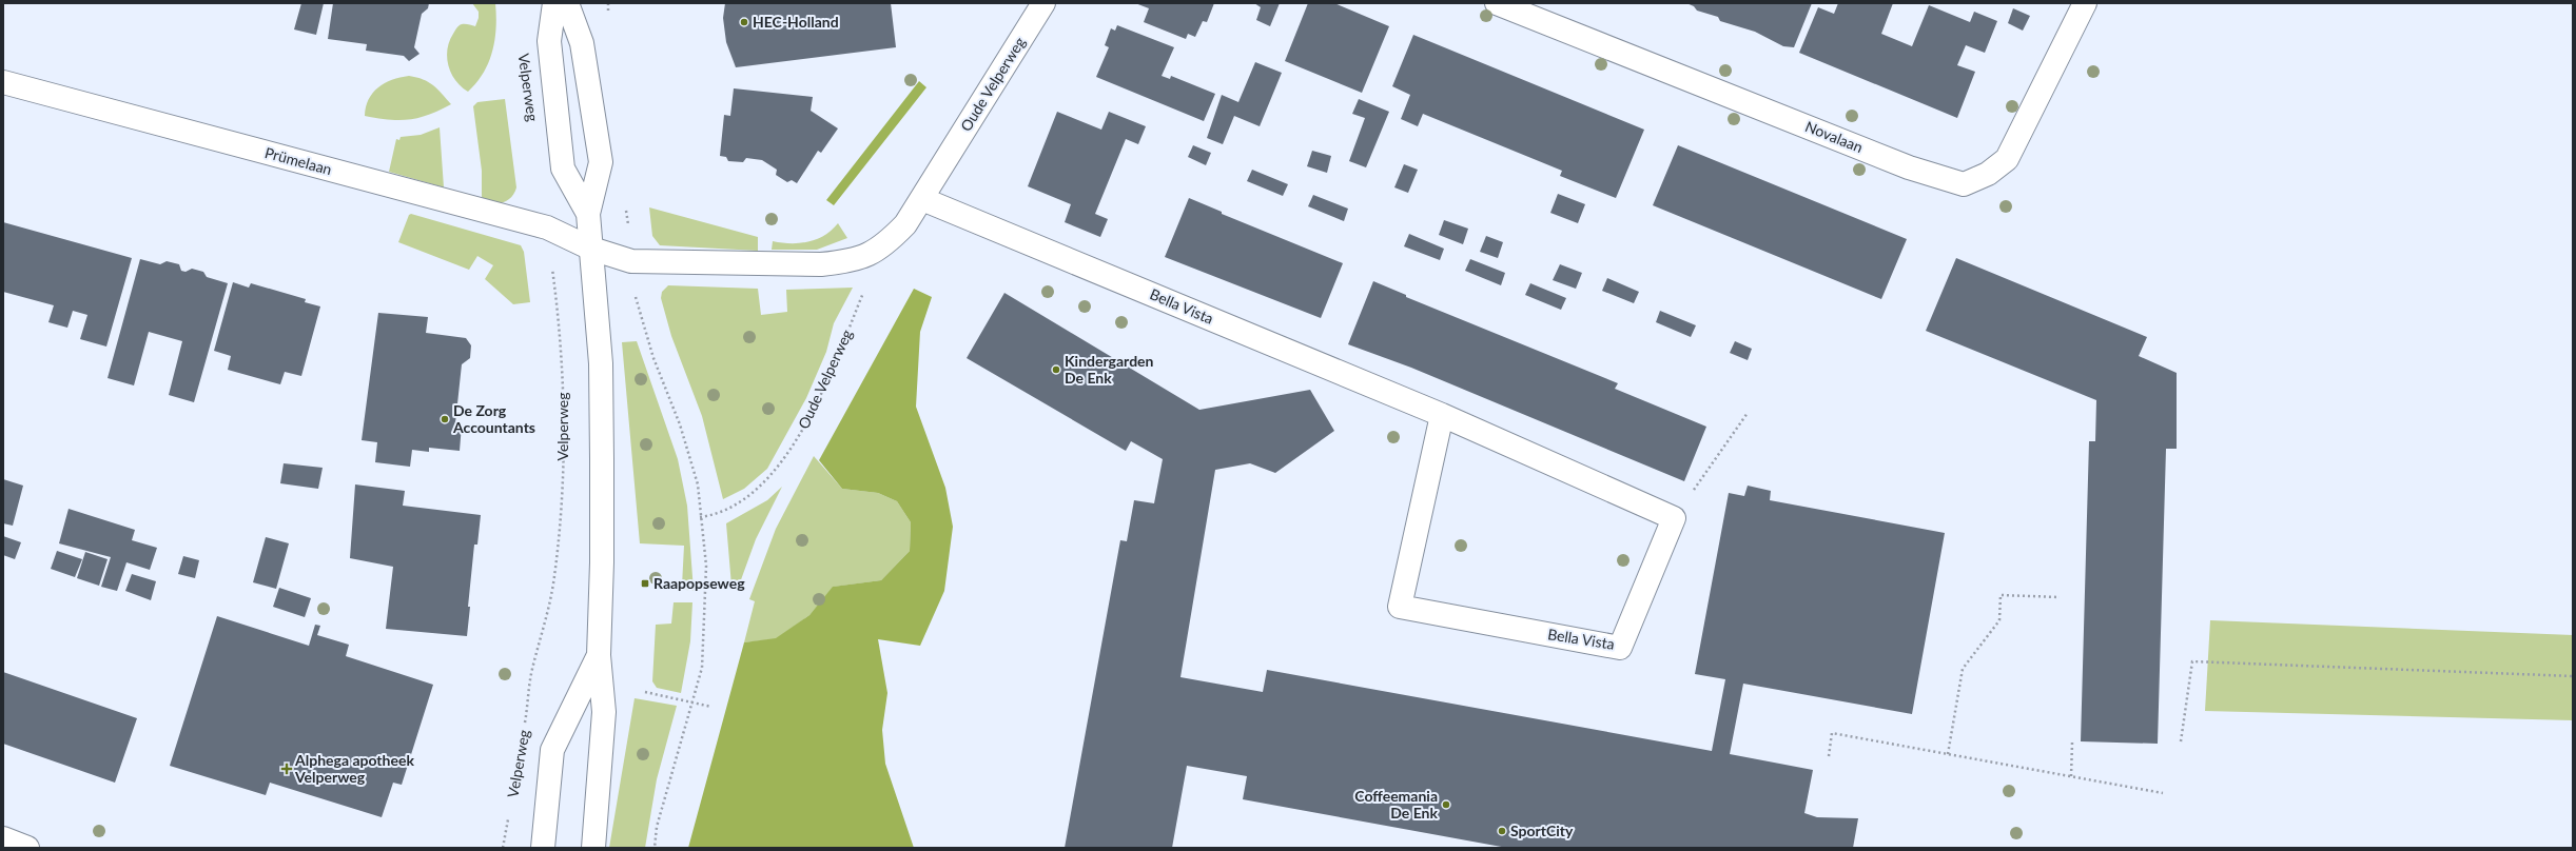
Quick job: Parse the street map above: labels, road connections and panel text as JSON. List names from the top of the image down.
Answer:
{
  "streets": {
    "street": [
      "Oude Velperweg",
      "Velperweg",
      "Novalaan",
      "Prümelaan",
      "Bella Vista"
    ]
  },
  "crossings": [
    ["Oude Velperweg", "Velperweg"],
    ["Oude Velperweg", "Prümelaan"],
    ["Oude Velperweg", "Bella Vista"],
    ["Velperweg", "Prümelaan"]
  ],
  "places": {
    "other": [
      "HEC-Holland",
      "Kindergarden De Enk",
      "De Zorg Accountants",
      "Coffeemania De Enk",
      "SportCity"
    ],
    "transit": ["Raapopseweg"],
    "health": ["Alphega apotheek Velperweg"]
  }
}
